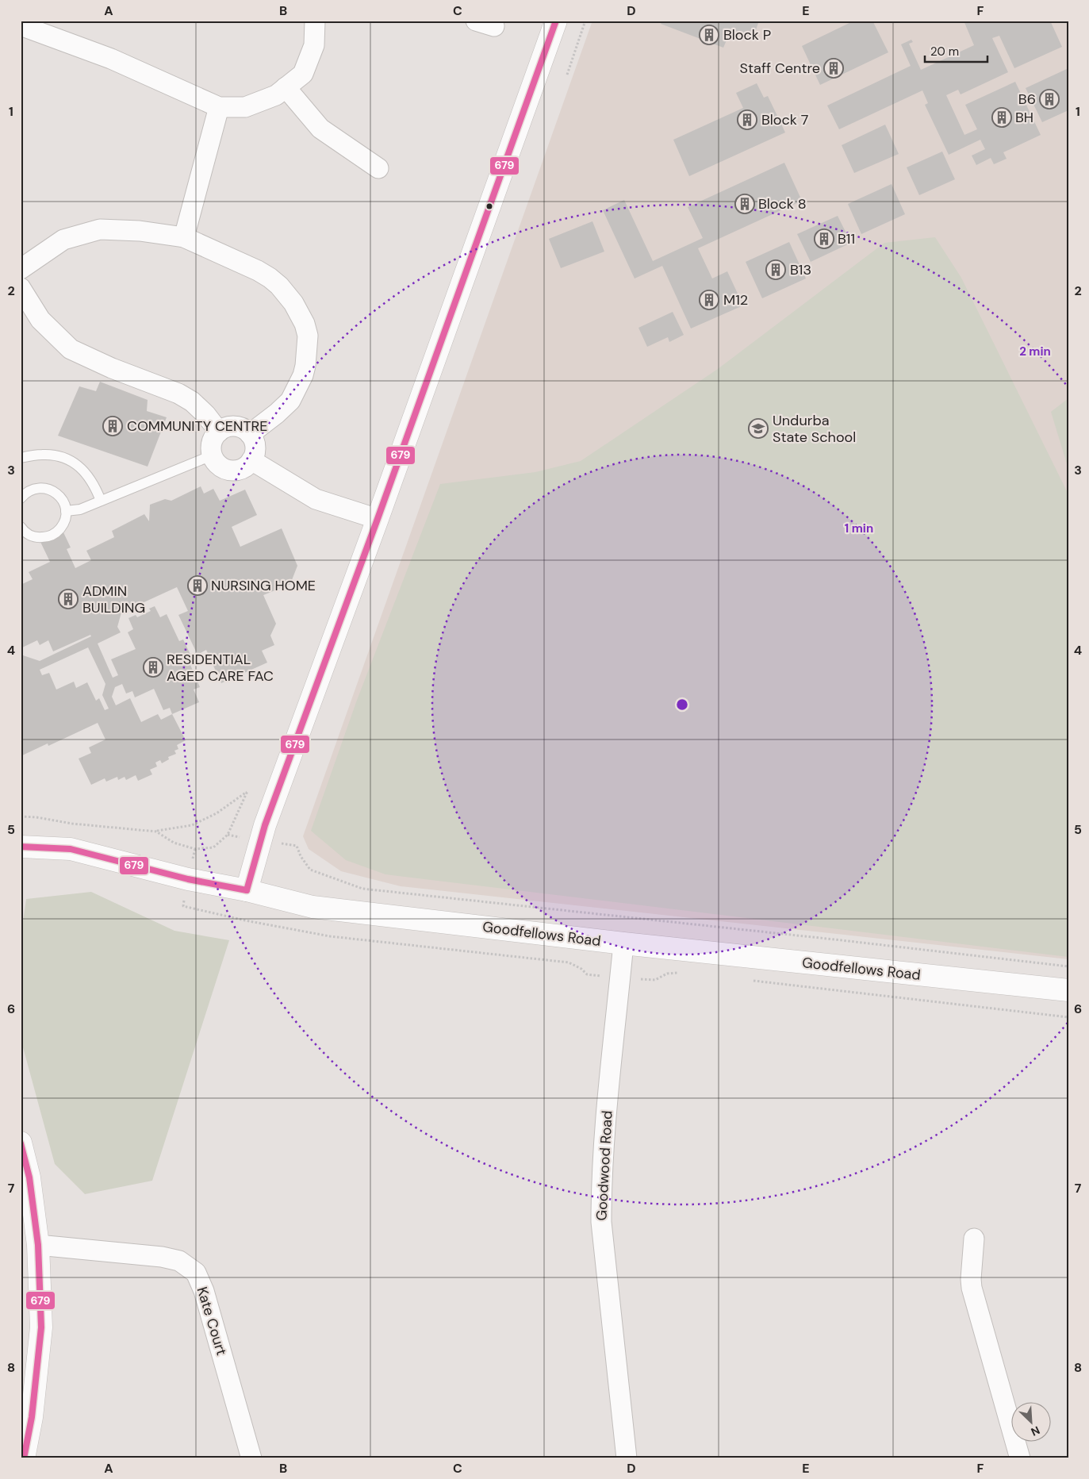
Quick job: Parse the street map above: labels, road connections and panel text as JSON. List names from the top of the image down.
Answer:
{
  "streets": {
    "street": ["Goodfellows Road", "Goodwood Road", "Kate Court"]
  },
  "crossings": [
    ["Goodfellows Road", "Goodwood Road"]
  ],
  "places": {
    "building": [
      "Block P",
      "Staff Centre",
      "B6",
      "BH",
      "Block 7",
      "Block 8",
      "B11",
      "B13",
      "M12",
      "COMMUNITY CENTRE",
      "NURSING HOME",
      "ADMIN BUILDING",
      "RESIDENTIAL AGED CARE FAC"
    ],
    "school or university": ["Undurba State School"]
  },
  "lines": ["transit line 679"],
  "scale_bar": "20 m",
  "north": "bottom right",
  "grid": {
    "columns": [
      "A",
      "B",
      "C",
      "D",
      "E",
      "F"
    ],
    "rows": [
      "1",
      "2",
      "3",
      "4",
      "5",
      "6",
      "7",
      "8"
    ]
  },
  "rings": ["2 min", "1 min"]
}
